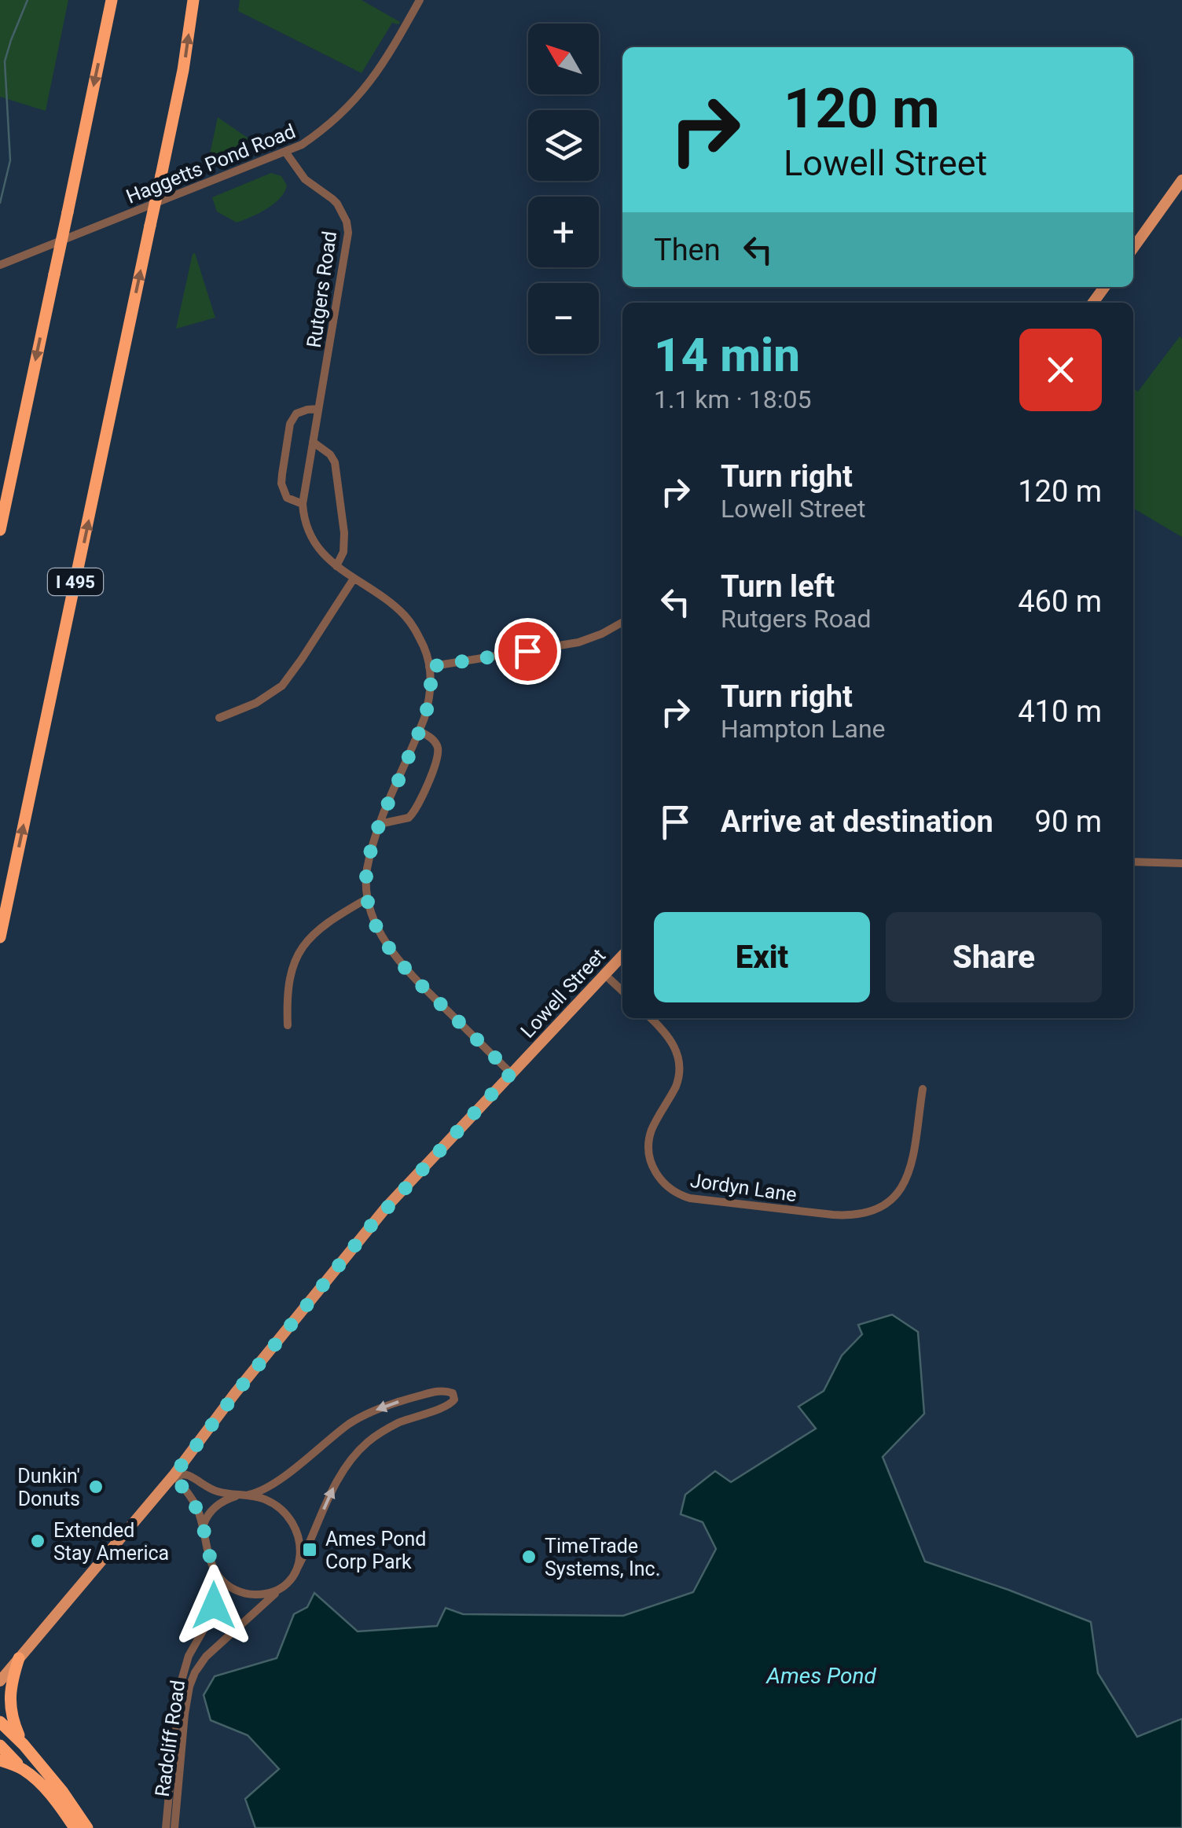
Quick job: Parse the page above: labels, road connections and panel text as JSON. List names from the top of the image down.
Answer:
{
  "streets": {
    "highway": ["I 495"],
    "main road": ["Lowell Street"],
    "street": [
      "Haggetts Pond Road",
      "Rutgers Road",
      "Jordyn Lane",
      "Radcliff Road"
    ]
  },
  "crossings": [
    ["Haggetts Pond Road", "Rutgers Road"],
    ["Rutgers Road", "Lowell Street"]
  ],
  "water": ["Ames Pond"],
  "places": {
    "other": ["Dunkin' Donuts", "Extended Stay America", "TimeTrade Systems, Inc."],
    "transit": ["Ames Pond Corp Park"]
  },
  "north": "top left",
  "page": {
    "map_buttons": ["+", "−"],
    "turn": ["120 m", "Lowell Street"],
    "then": "Then",
    "heading": ["14 min", "1.1 km · 18:05"],
    "list": [
      {
        "name": "Turn right",
        "note": "Lowell Street",
        "value": "120 m"
      },
      {
        "name": "Turn left",
        "note": "Rutgers Road",
        "value": "460 m"
      },
      {
        "name": "Turn right",
        "note": "Hampton Lane",
        "value": "410 m"
      },
      {
        "name": "Arrive at destination",
        "value": "90 m"
      }
    ],
    "buttons": ["Exit", "Share"]
  }
}
